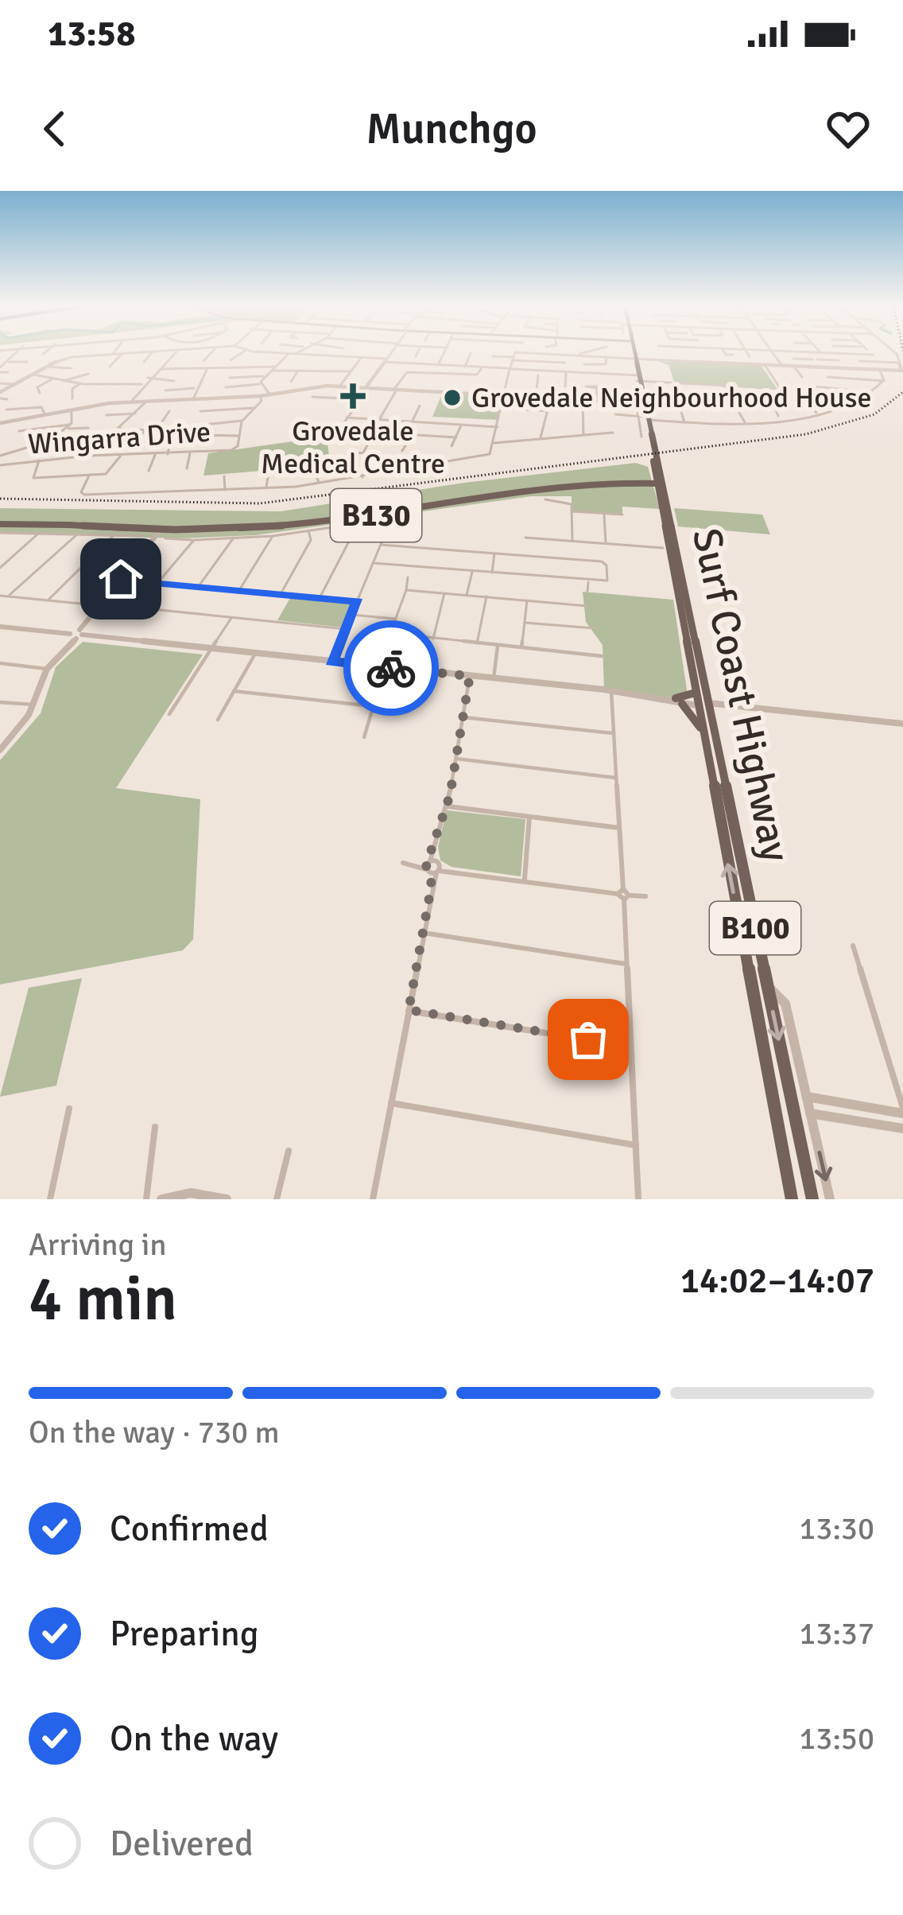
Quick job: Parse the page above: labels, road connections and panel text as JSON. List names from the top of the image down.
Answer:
{
  "streets": {
    "main road": ["B130", "Surf Coast Highway", "B100"],
    "street": ["Wingarra Drive"]
  },
  "crossings": [
    ["Surf Coast Highway", "B100"]
  ],
  "places": {
    "health": ["Grovedale Medical Centre"],
    "other": ["Grovedale Neighbourhood House"]
  },
  "page": {
    "status": "13:58",
    "header": "Munchgo",
    "heading": ["4 min", "Arriving in", "14:02–14:07"],
    "bar": "On the way · 730 m",
    "list": [
      ["Confirmed", "13:30"],
      ["Preparing", "13:37"],
      ["On the way", "13:50"],
      "Delivered"
    ]
  }
}
